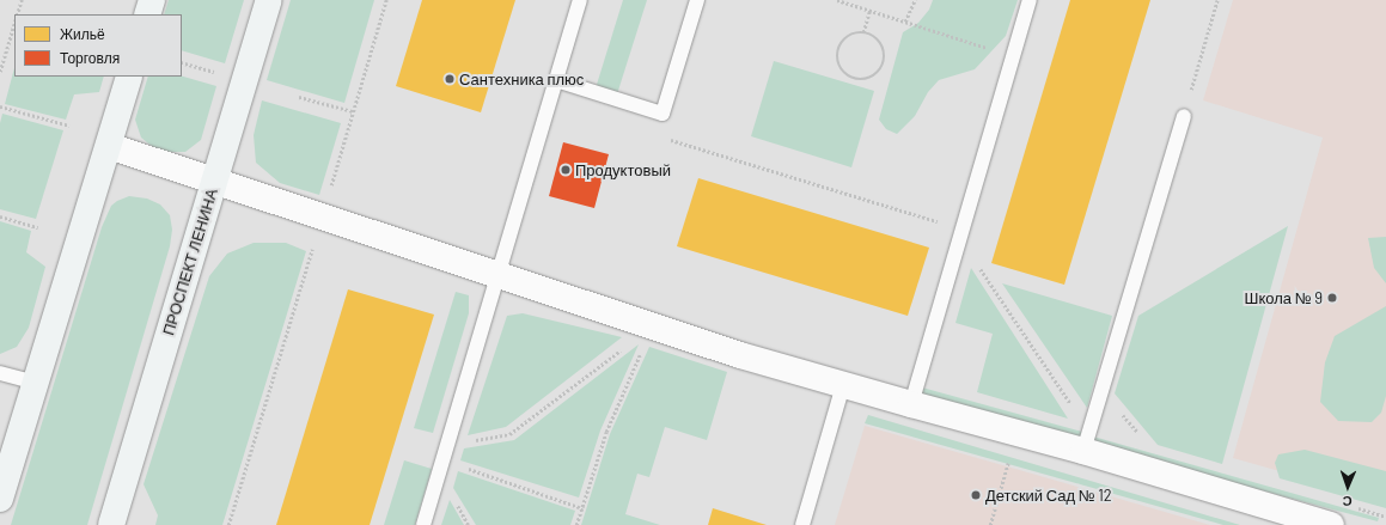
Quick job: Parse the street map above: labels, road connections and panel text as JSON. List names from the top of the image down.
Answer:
{
  "streets": {
    "street": ["ПРОСПЕКТ ЛЕНИНА"]
  },
  "places": [
    "Сантехника плюс",
    "Продуктовый",
    "Школа № 9",
    "Детский Сад № 12"
  ],
  "legend": ["Жильё", "Торговля"],
  "north": "bottom"
}
